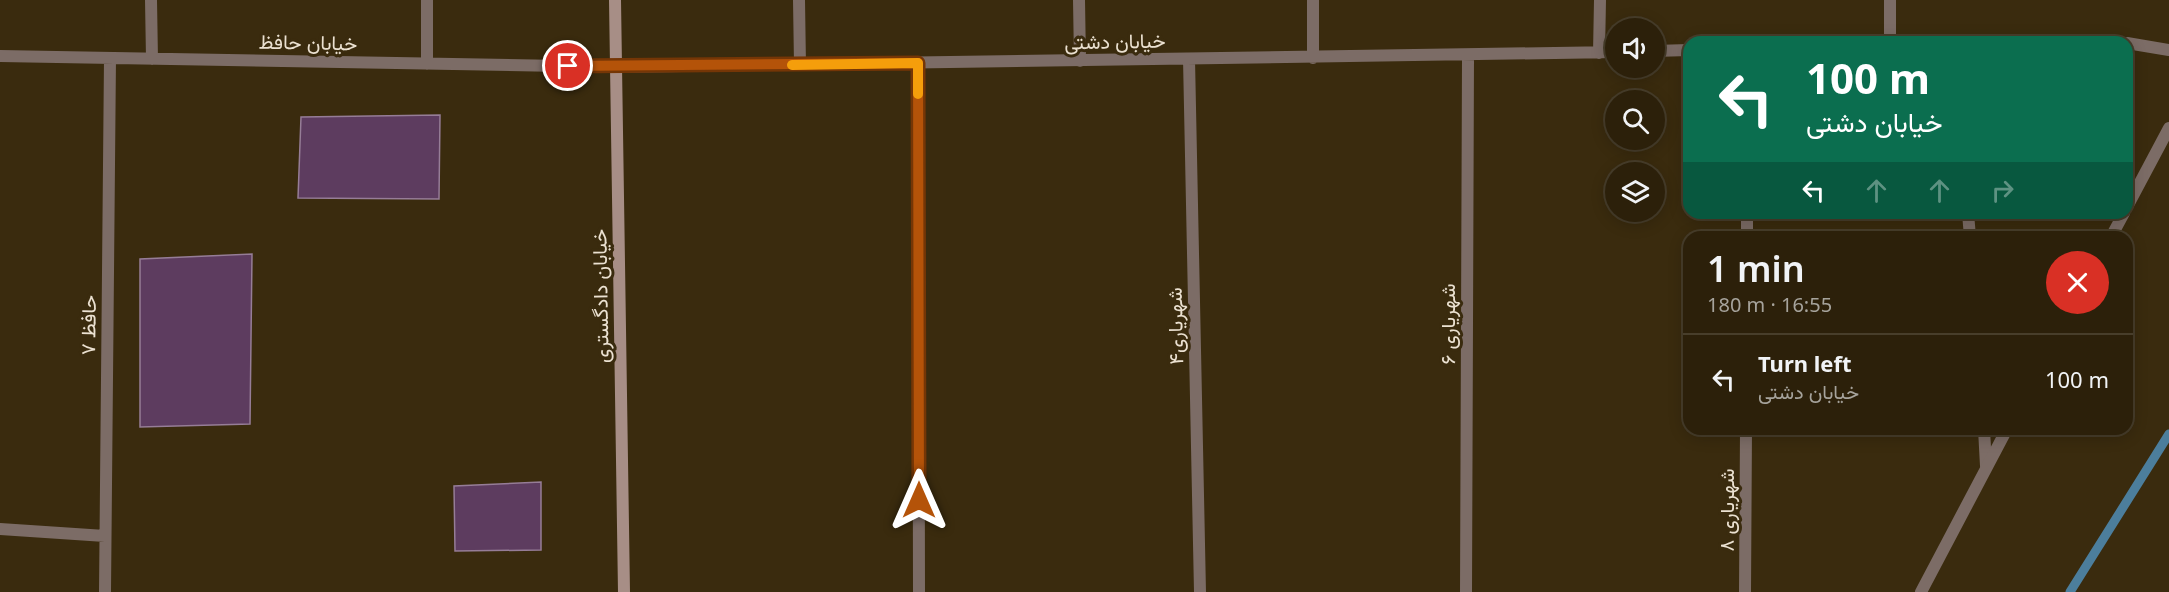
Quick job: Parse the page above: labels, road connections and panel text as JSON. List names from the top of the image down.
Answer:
{
  "streets": {
    "main road": ["خیابان دادگستری"],
    "street": [
      "خیابان دشتی",
      "خیابان حافظ",
      "شهریاری ۶",
      "حافظ ۷",
      "شهریاری۴",
      "شهریاری ۸"
    ]
  },
  "crossings": [
    ["خیابان دشتی", "خیابان حافظ"],
    ["خیابان دشتی", "خیابان دادگستری"],
    ["خیابان دشتی", "شهریاری ۶"],
    ["خیابان دشتی", "شهریاری۴"],
    ["خیابان حافظ", "خیابان دادگستری"],
    ["خیابان حافظ", "حافظ ۷"]
  ],
  "page": {
    "turn": ["100 m", "خیابان دشتی"],
    "heading": ["1 min", "180 m · 16:55"],
    "list": [
      {
        "name": "Turn left",
        "note": "خیابان دشتی",
        "value": "100 m"
      }
    ]
  }
}
